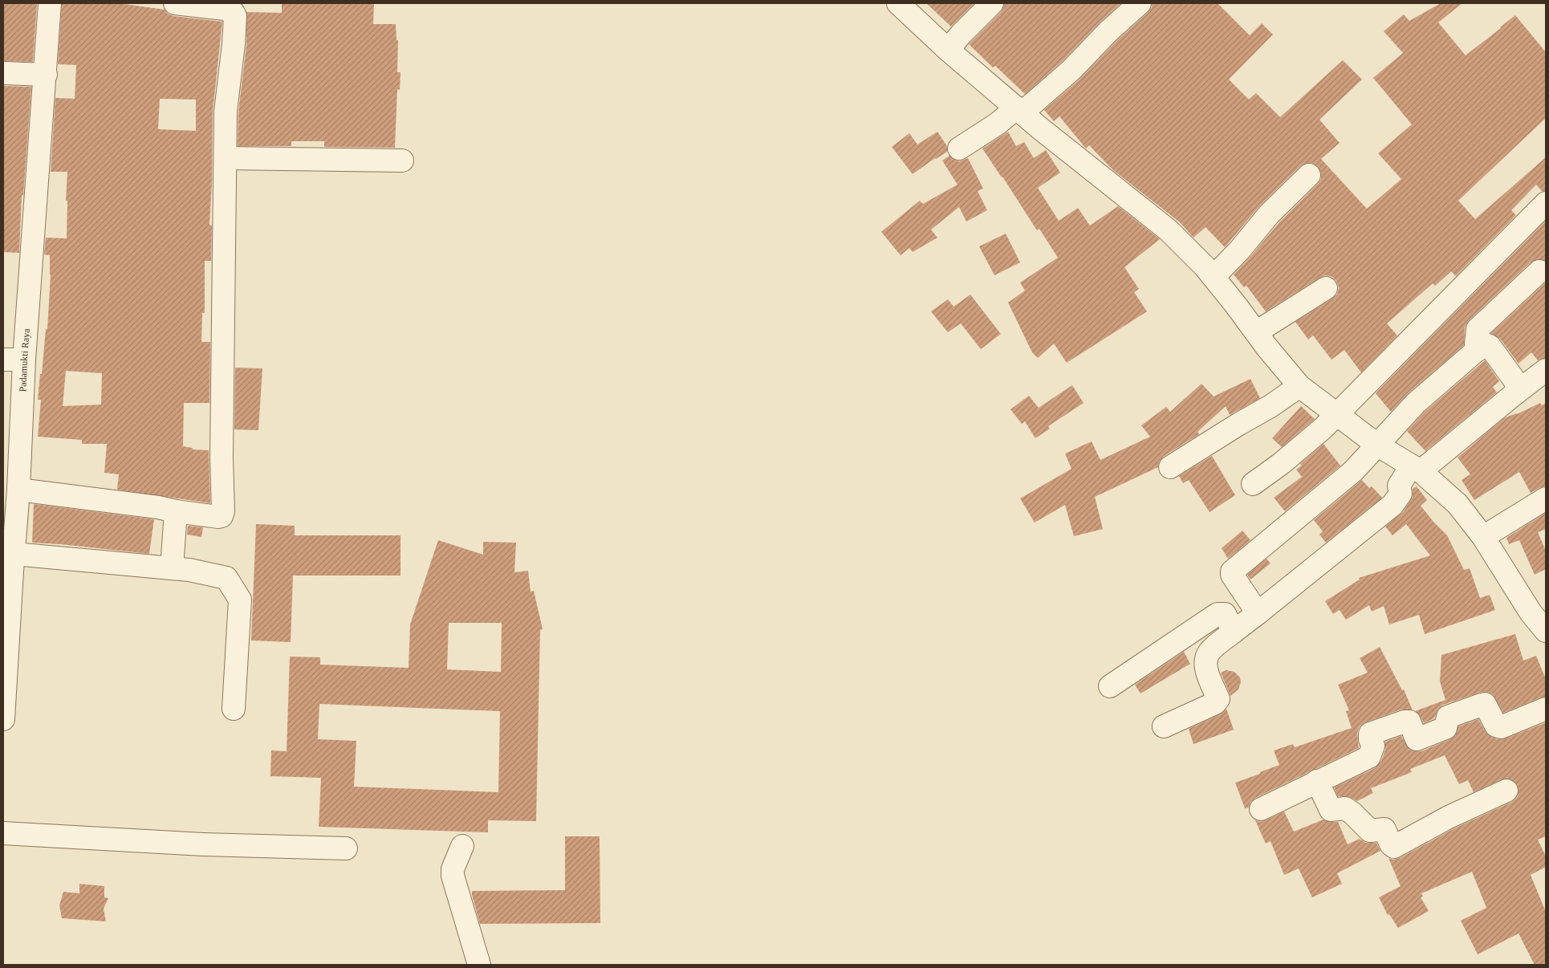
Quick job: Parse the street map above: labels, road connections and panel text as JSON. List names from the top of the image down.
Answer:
{
  "streets": {
    "street": ["Padamukti Raya"]
  }
}
